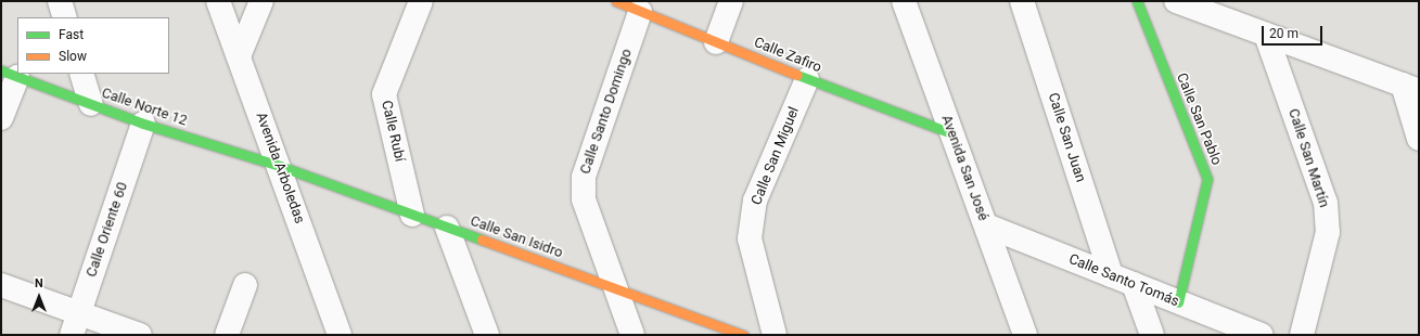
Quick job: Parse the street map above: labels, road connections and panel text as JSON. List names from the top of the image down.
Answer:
{
  "streets": {
    "street": [
      "Calle Zafiro",
      "Calle Norte 12",
      "Calle Santo Domingo",
      "Calle San Pablo",
      "Calle Rubí",
      "Calle San Juan",
      "Calle San Miguel",
      "Calle San Martín",
      "Avenida Arboledas",
      "Avenida San José",
      "Calle Oriente 60",
      "Calle San Isidro",
      "Calle Santo Tomás"
    ]
  },
  "crossings": [
    ["Calle Zafiro", "Calle Santo Domingo"],
    ["Calle Zafiro", "Calle San Miguel"],
    ["Calle Zafiro", "Avenida San José"],
    ["Calle Norte 12", "Avenida Arboledas"],
    ["Calle Norte 12", "Calle Oriente 60"],
    ["Calle Norte 12", "Calle San Isidro"],
    ["Calle Santo Domingo", "Calle San Isidro"],
    ["Calle San Pablo", "Calle Santo Tomás"],
    ["Calle Rubí", "Calle San Isidro"],
    ["Calle San Juan", "Calle Santo Tomás"],
    ["Avenida Arboledas", "Calle San Isidro"],
    ["Avenida San José", "Calle Santo Tomás"]
  ],
  "legend": ["Fast", "Slow"],
  "scale_bar": "20 m",
  "north": "top"
}
